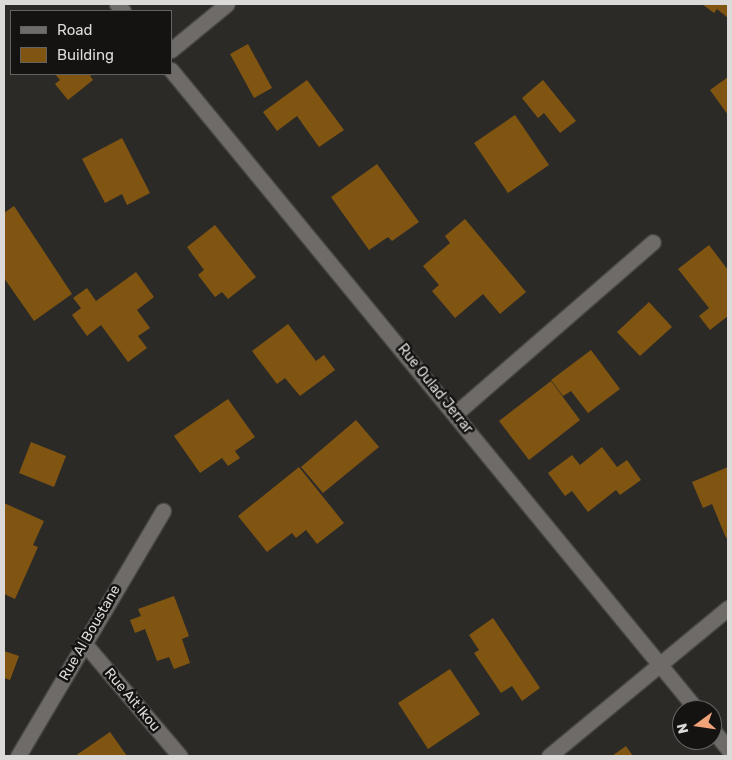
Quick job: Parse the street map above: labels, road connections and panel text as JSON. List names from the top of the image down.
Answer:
{
  "streets": {
    "street": ["Rue Oulad Jerrar", "Rue Al Boustane", "Rue Ait Ikou"]
  },
  "crossings": [
    ["Rue Al Boustane", "Rue Ait Ikou"]
  ],
  "legend": ["Road", "Building"],
  "north": "left"
}
